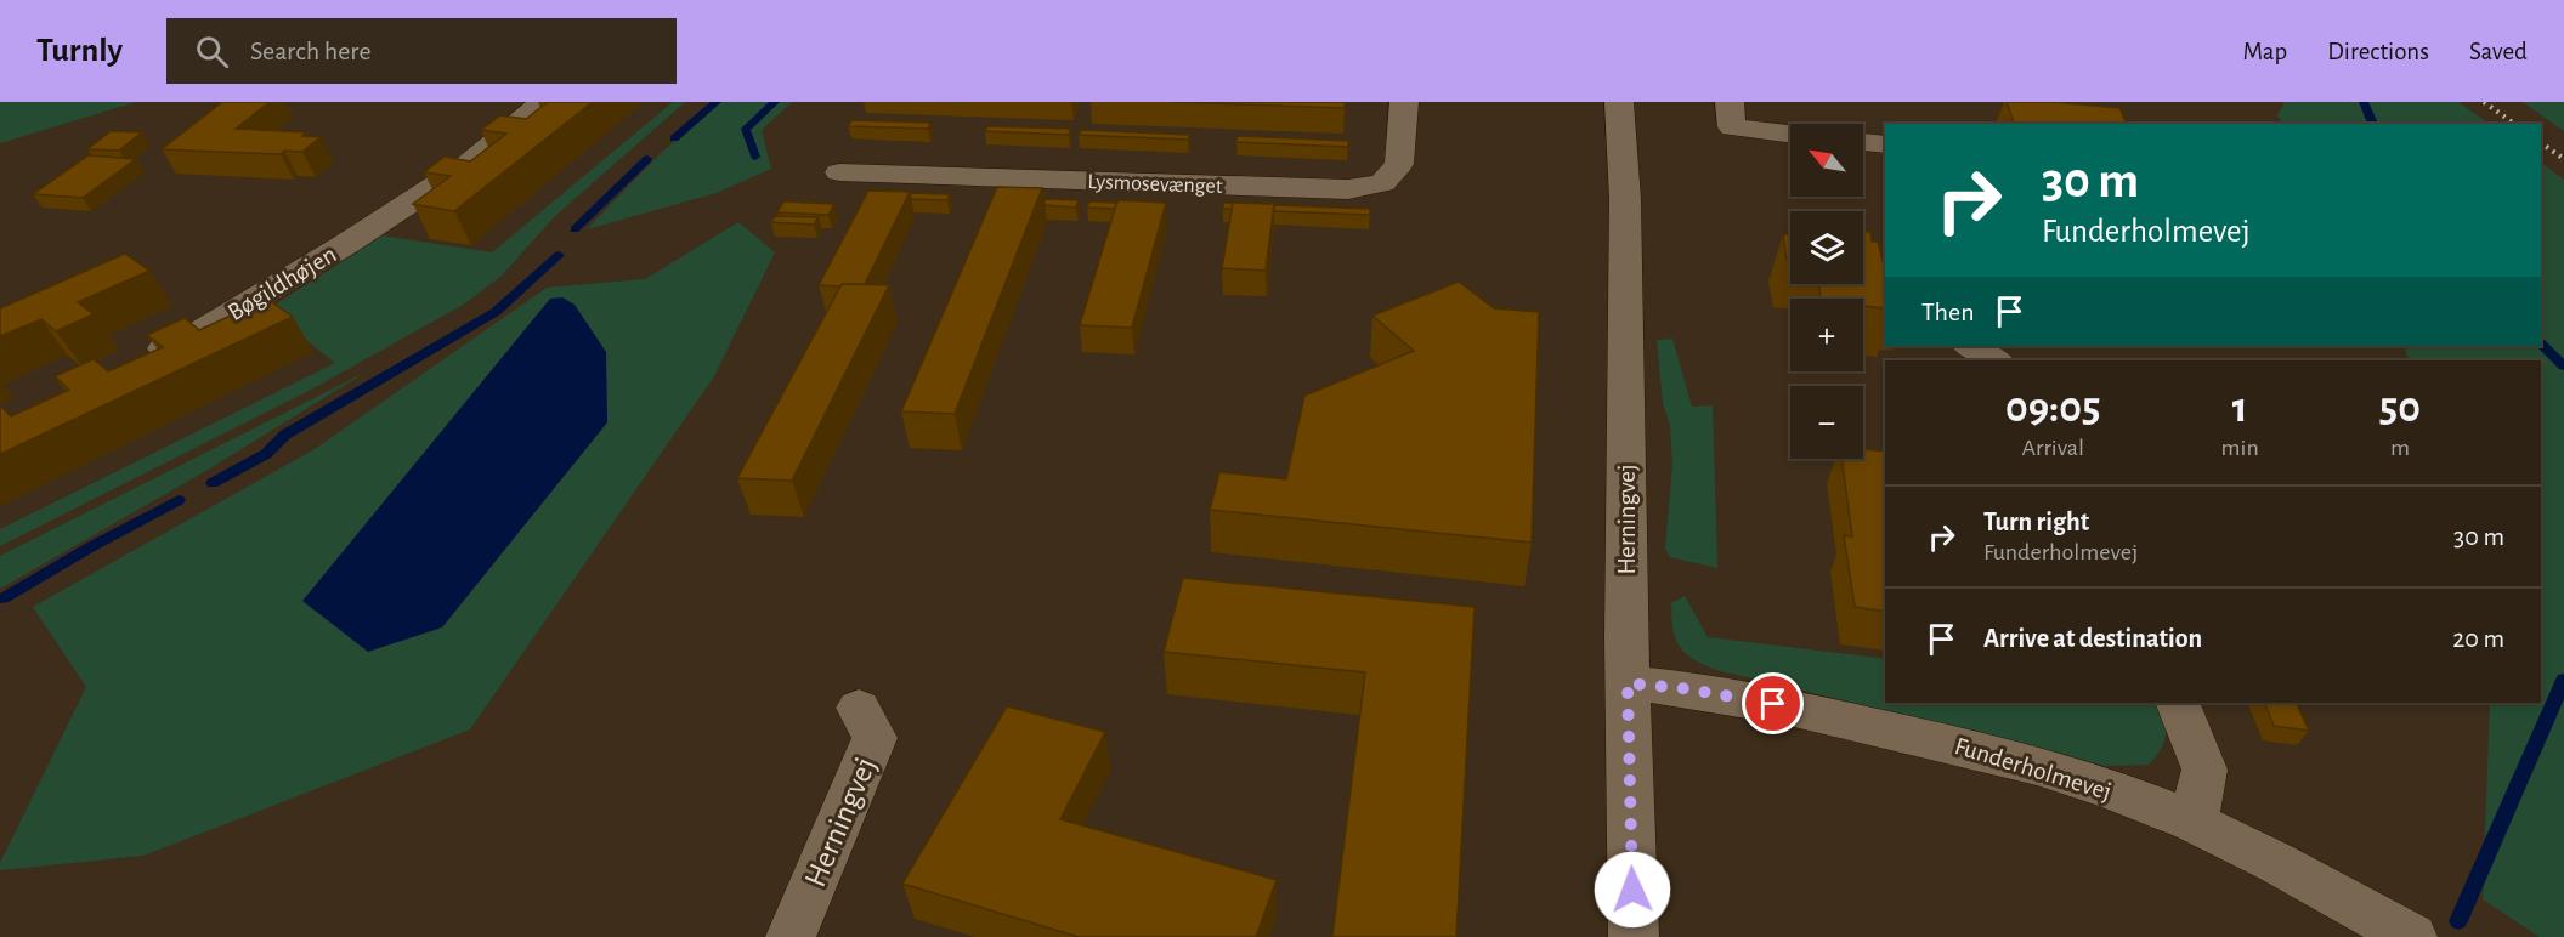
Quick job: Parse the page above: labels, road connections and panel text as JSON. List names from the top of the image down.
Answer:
{
  "streets": {
    "street": [
      "Lysmosevænget",
      "Bøgildhøjen",
      "Herningvej",
      "Funderholmevej"
    ]
  },
  "crossings": [
    ["Herningvej", "Funderholmevej"]
  ],
  "north": "top left",
  "page": {
    "header": "Turnly",
    "search": "Search here",
    "nav": ["Map", "Directions", "Saved"],
    "map_buttons": ["+", "−"],
    "turn": ["30 m", "Funderholmevej"],
    "then": "Then",
    "eta": [
      "09:05",
      "Arrival",
      "1",
      "min",
      "50",
      "m"
    ],
    "list": [
      {
        "name": "Turn right",
        "note": "Funderholmevej",
        "value": "30 m"
      },
      {
        "name": "Arrive at destination",
        "value": "20 m"
      }
    ]
  }
}
